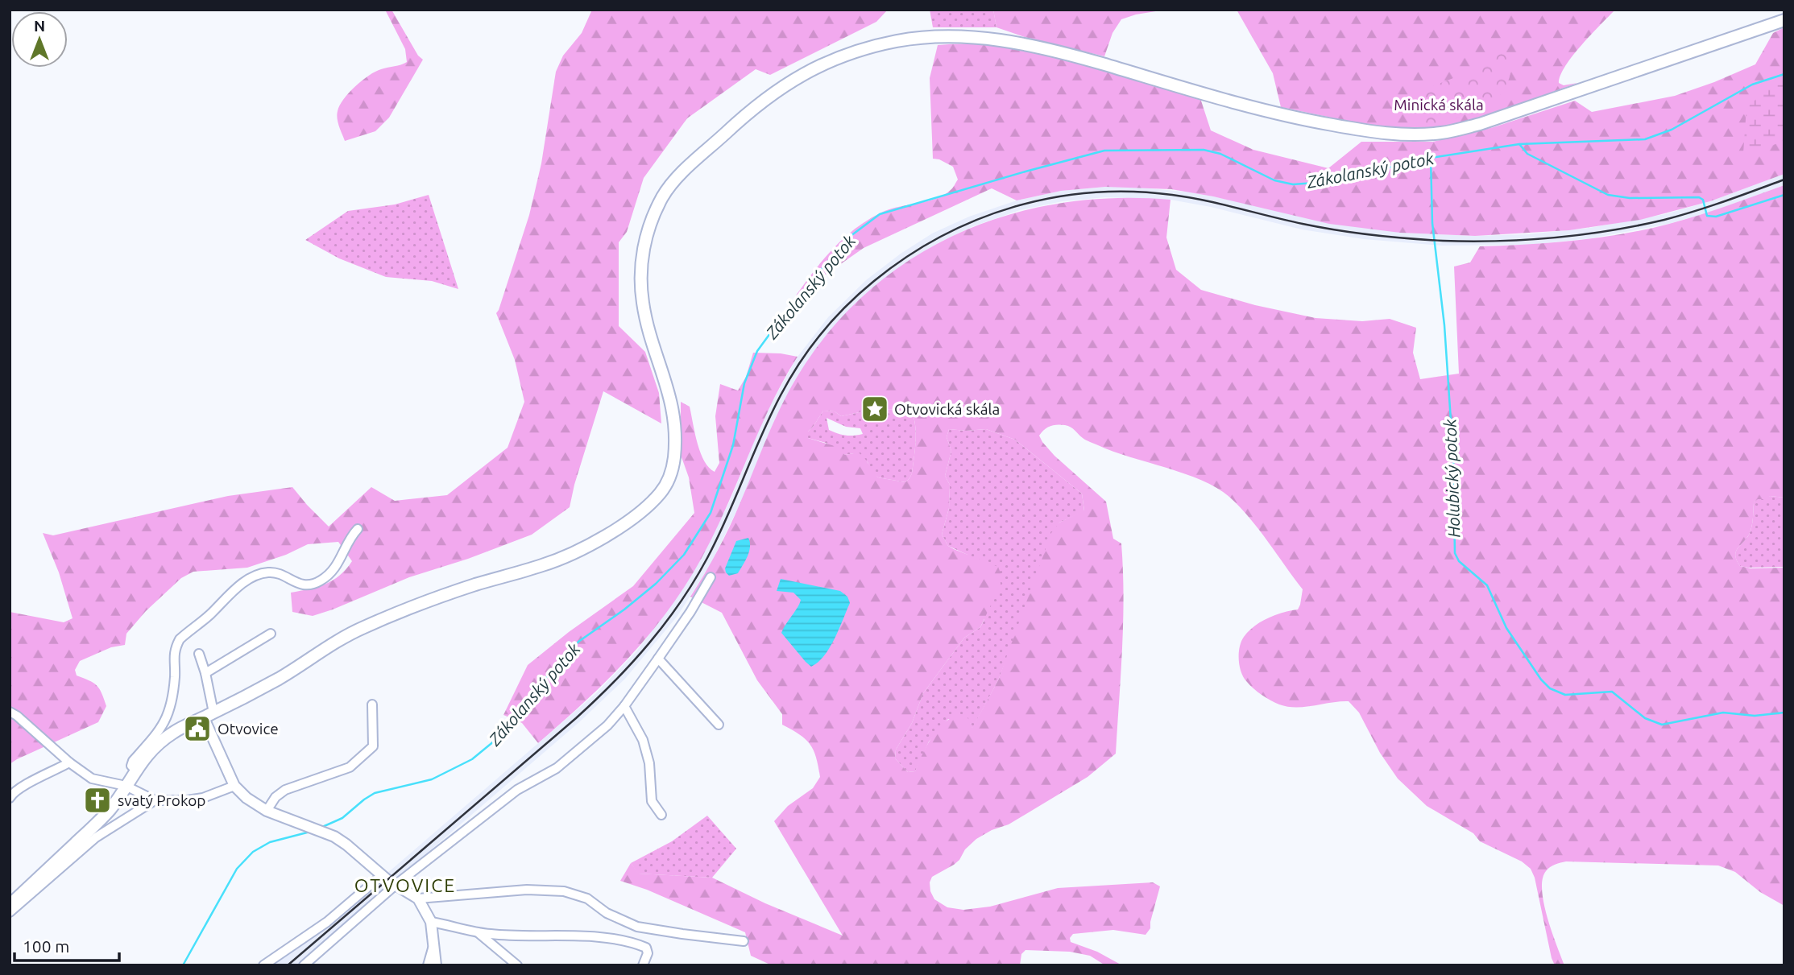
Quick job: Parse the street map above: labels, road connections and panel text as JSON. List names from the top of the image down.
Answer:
{
  "districts": ["OTVOVICE"],
  "water": ["Zákolanský potok", "Holubický potok"],
  "parks": ["Minická skála"],
  "places": {
    "place": ["Otvovická skála"],
    "public building": ["Otvovice"],
    "church": ["svatý Prokop"]
  },
  "scale_bar": "100 m",
  "north": "top"
}
